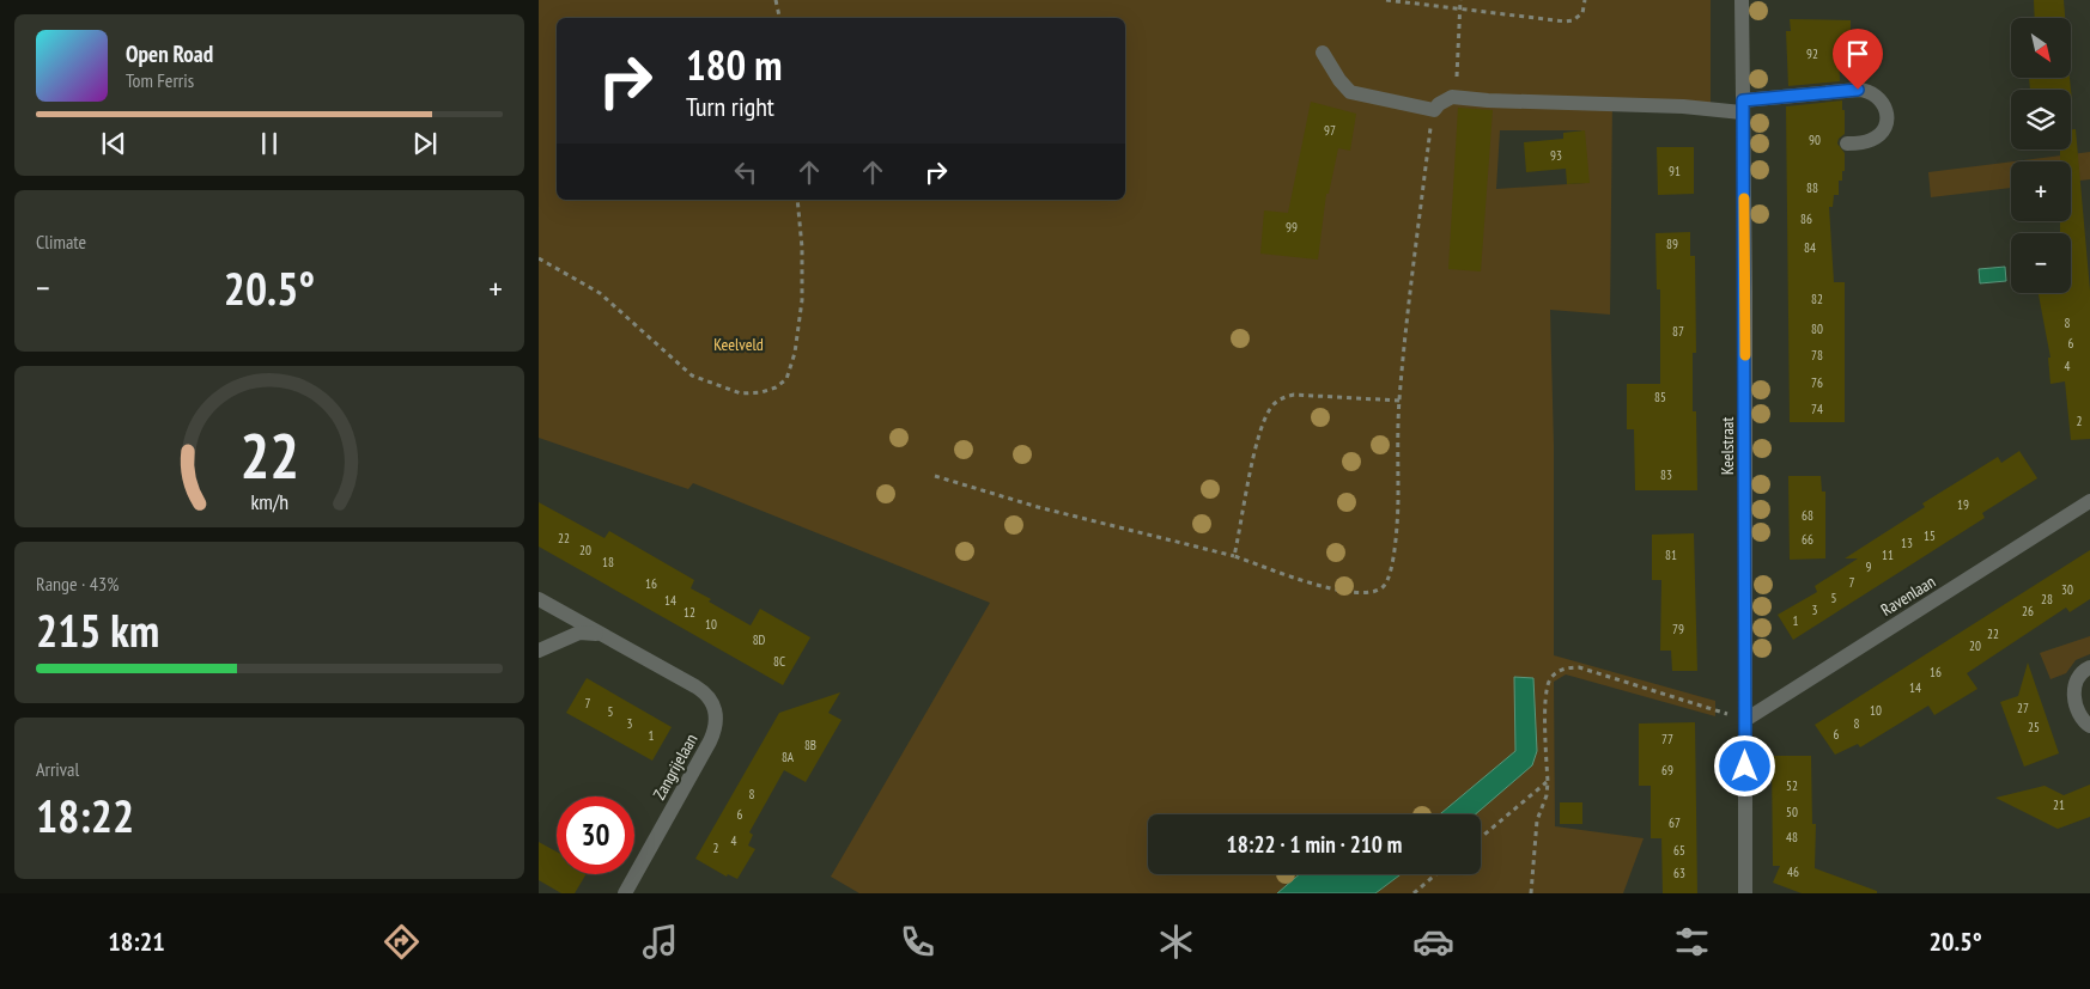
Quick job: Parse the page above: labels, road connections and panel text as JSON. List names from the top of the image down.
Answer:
{
  "streets": {
    "street": ["Keelstraat", "Ravenlaan", "Zangrijelaan"]
  },
  "crossings": [
    ["Keelstraat", "Ravenlaan"]
  ],
  "parks": ["Keelveld"],
  "house_numbers": [
    "92",
    "97",
    "90",
    "93",
    "91",
    "88",
    "86",
    "99",
    "89",
    "84",
    "82",
    "8",
    "80",
    "87",
    "6",
    "78",
    "4",
    "76",
    "85",
    "74",
    "2",
    "83",
    "19",
    "68",
    "15",
    "22",
    "66",
    "13",
    "20",
    "81",
    "11",
    "18",
    "9",
    "7",
    "16",
    "30",
    "5",
    "28",
    "14",
    "3",
    "26",
    "12",
    "1",
    "10",
    "79",
    "22",
    "8D",
    "20",
    "8C",
    "16",
    "14",
    "7",
    "27",
    "10",
    "5",
    "3",
    "8",
    "25",
    "6",
    "1",
    "77",
    "8B",
    "8A",
    "69",
    "52",
    "8",
    "21",
    "50",
    "6",
    "67",
    "48",
    "4",
    "2",
    "65",
    "46",
    "63"
  ],
  "north": "bottom right",
  "page": {
    "map_buttons": ["+", "−"],
    "turn": ["180 m", "Turn right"],
    "song": ["Open Road", "Tom Ferris"],
    "tile": [
      "Climate",
      ["Range · 43%", "215 km"],
      ["Arrival", "18:22"]
    ],
    "heat": ["−", "20.5°", "+"],
    "limit": "30",
    "trip": "18:22 · 1 min · 210 m",
    "tabs": ["18:21", "20.5°"],
    "gauge": ["22", "km/h"]
  }
}
